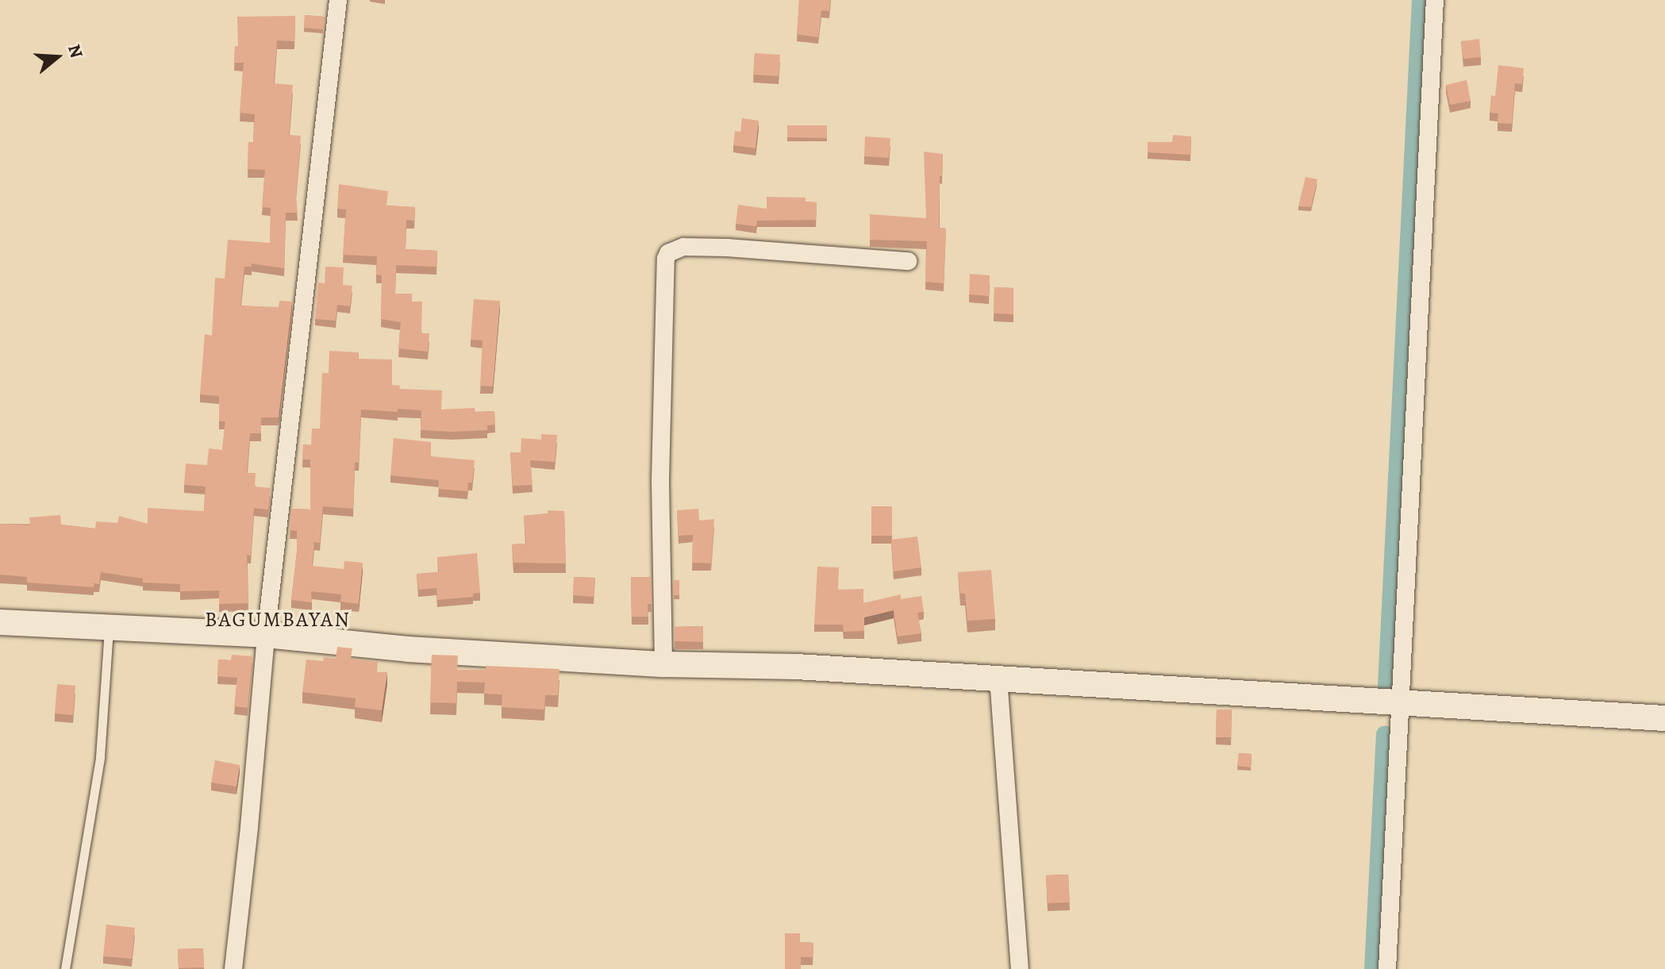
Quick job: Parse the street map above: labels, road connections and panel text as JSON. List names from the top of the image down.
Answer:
{
  "districts": ["BAGUMBAYAN"],
  "north": "right"
}
